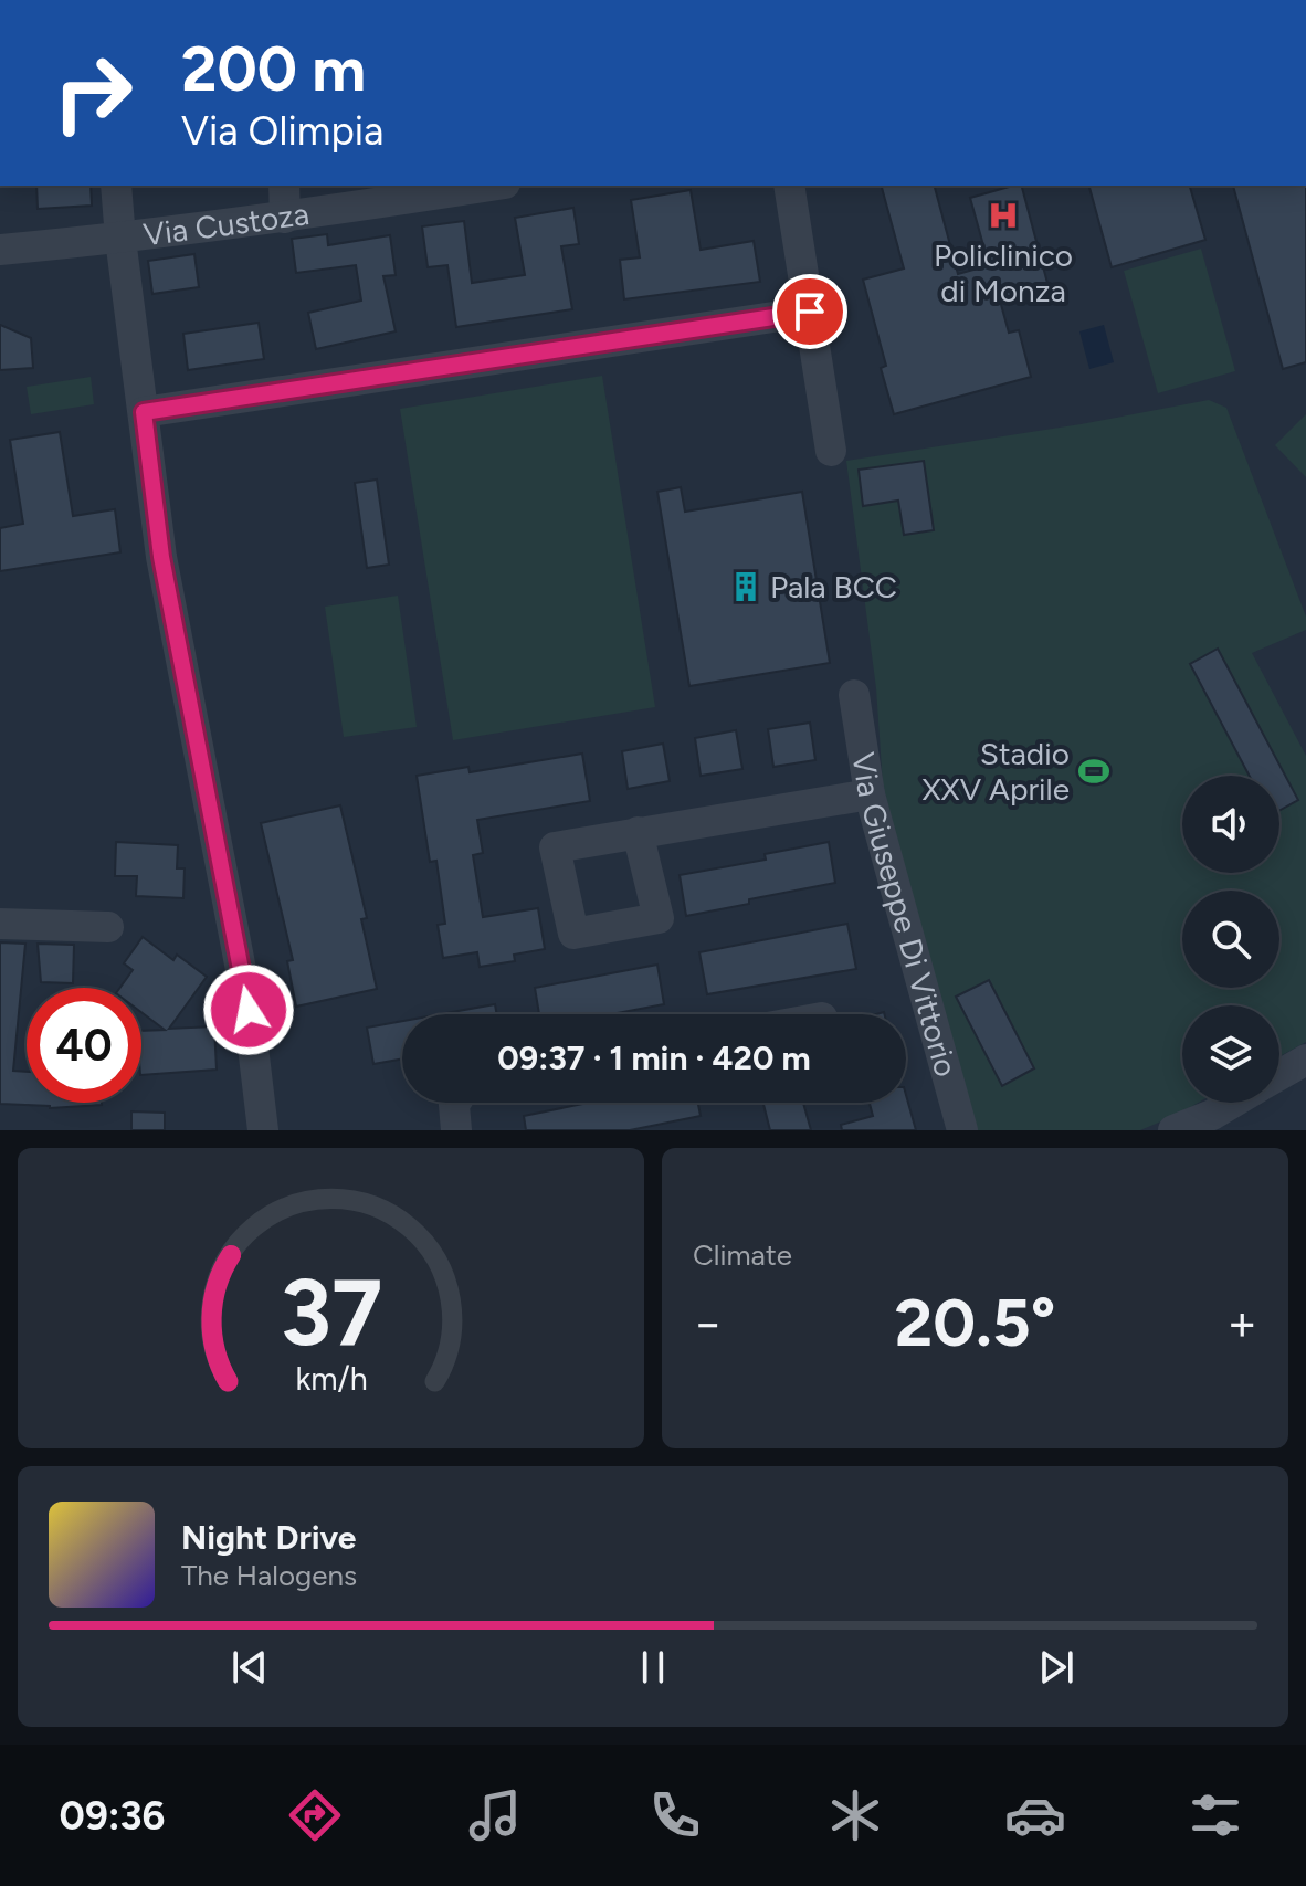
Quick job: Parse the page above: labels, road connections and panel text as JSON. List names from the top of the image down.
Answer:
{
  "streets": {
    "street": ["Via Custoza", "Via Giuseppe Di Vittorio"]
  },
  "places": {
    "hospital": ["Policlinico di Monza"],
    "building": ["Pala BCC"],
    "sports": ["Stadio XXV Aprile"]
  },
  "page": {
    "turn": ["200 m", "Via Olimpia"],
    "limit": "40",
    "trip": "09:37 · 1 min · 420 m",
    "tile": "Climate",
    "heat": ["−", "20.5°", "+"],
    "song": ["Night Drive", "The Halogens"],
    "tabs": "09:36",
    "gauge": ["37", "km/h"]
  }
}
